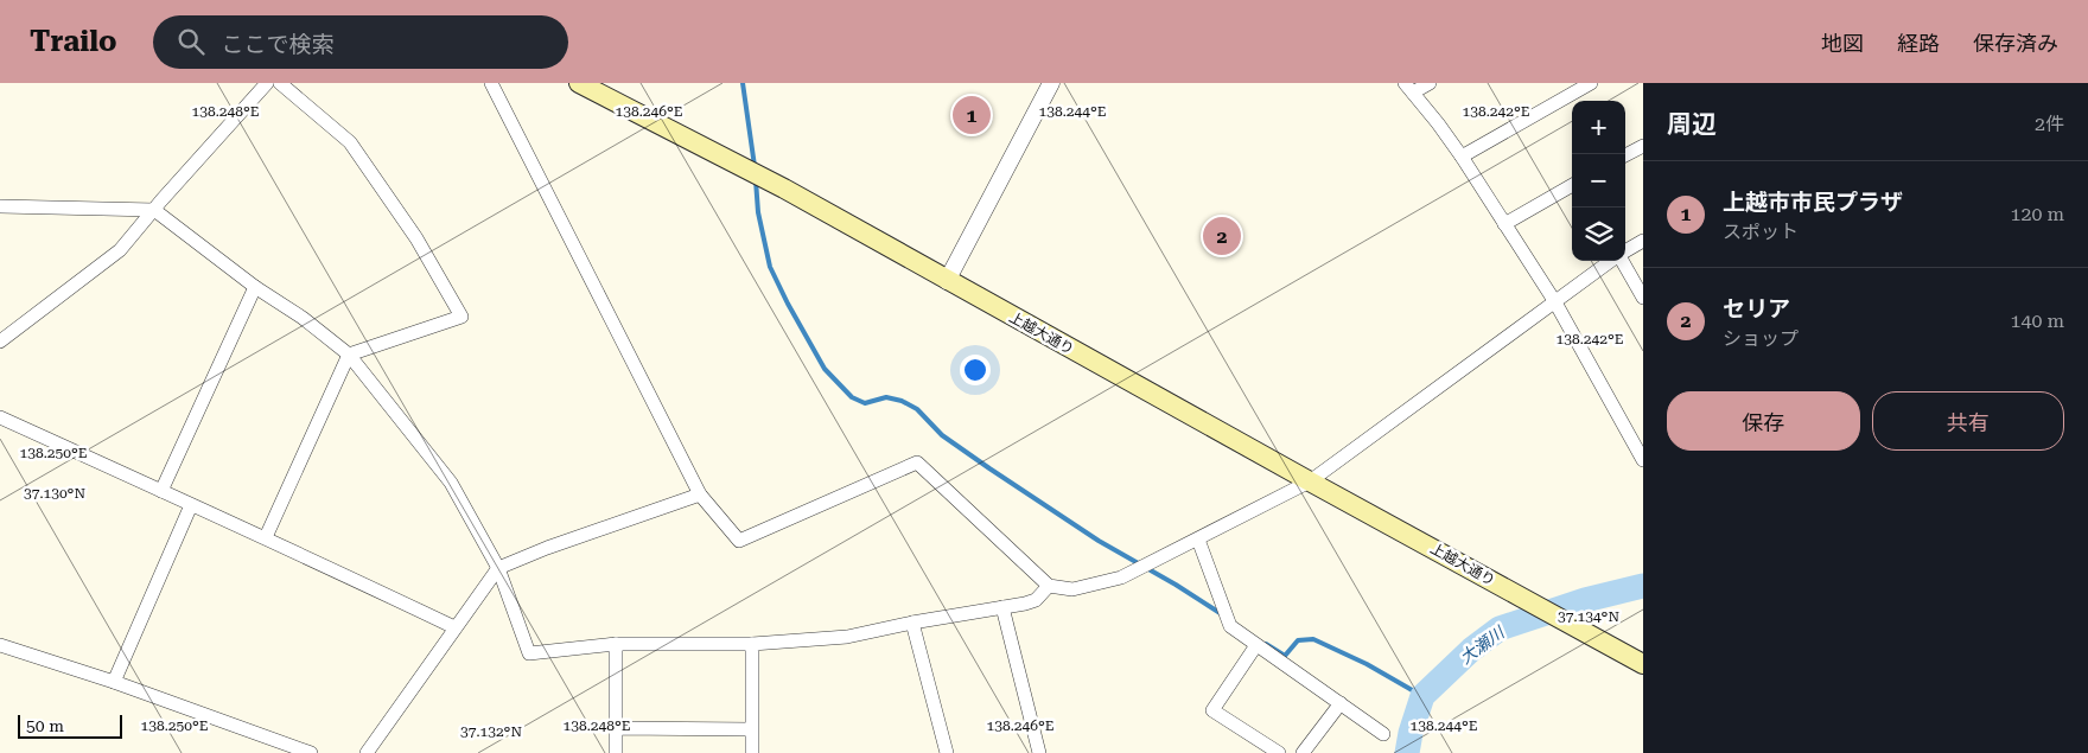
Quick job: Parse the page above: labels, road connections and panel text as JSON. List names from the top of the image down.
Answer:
{
  "streets": {
    "main road": ["上越大通り"]
  },
  "water": ["大瀬川"],
  "scale_bar": "50 m",
  "page": {
    "header": "Trailo",
    "search": "ここで検索",
    "nav": ["地図", "経路", "保存済み"],
    "heading": ["周辺", "2件"],
    "pins": ["1", "2"],
    "map_buttons": ["+", "−"],
    "list": [
      {
        "mark": "1",
        "name": "上越市市民プラザ",
        "note": "スポット",
        "value": "120 m"
      },
      {
        "mark": "2",
        "name": "セリア",
        "note": "ショップ",
        "value": "140 m"
      }
    ],
    "buttons": ["保存", "共有"],
    "scale": "50 m"
  },
  "coordinates": [
    "138.248°E",
    "138.244°E",
    "138.246°E",
    "138.242°E",
    "138.250°E",
    "37.130°N",
    "37.134°N",
    "37.132°N"
  ]
}
